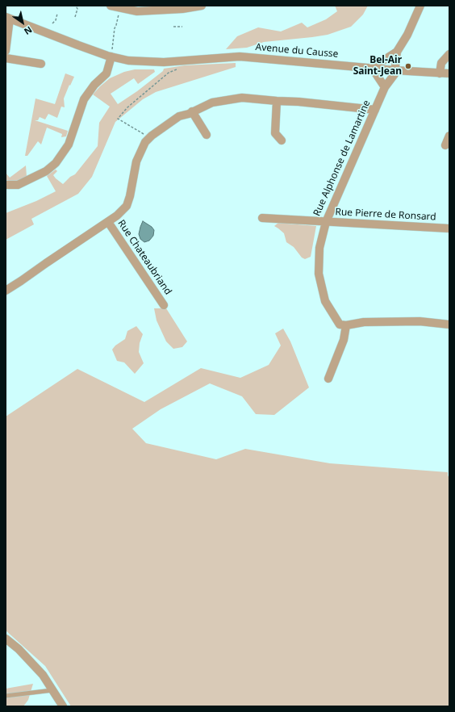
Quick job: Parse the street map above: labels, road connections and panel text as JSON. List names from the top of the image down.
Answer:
{
  "streets": {
    "street": [
      "Avenue du Causse",
      "Rue Alphonse de Lamartine",
      "Rue Pierre de Ronsard",
      "Rue Chateaubriand"
    ]
  },
  "crossings": [
    ["Avenue du Causse", "Rue Alphonse de Lamartine"],
    ["Rue Alphonse de Lamartine", "Rue Pierre de Ronsard"],
    ["Rue Alphonse de Lamartine", "Rue Chateaubriand"]
  ],
  "places": ["Bel-Air Saint-Jean"],
  "north": "bottom right"
}
